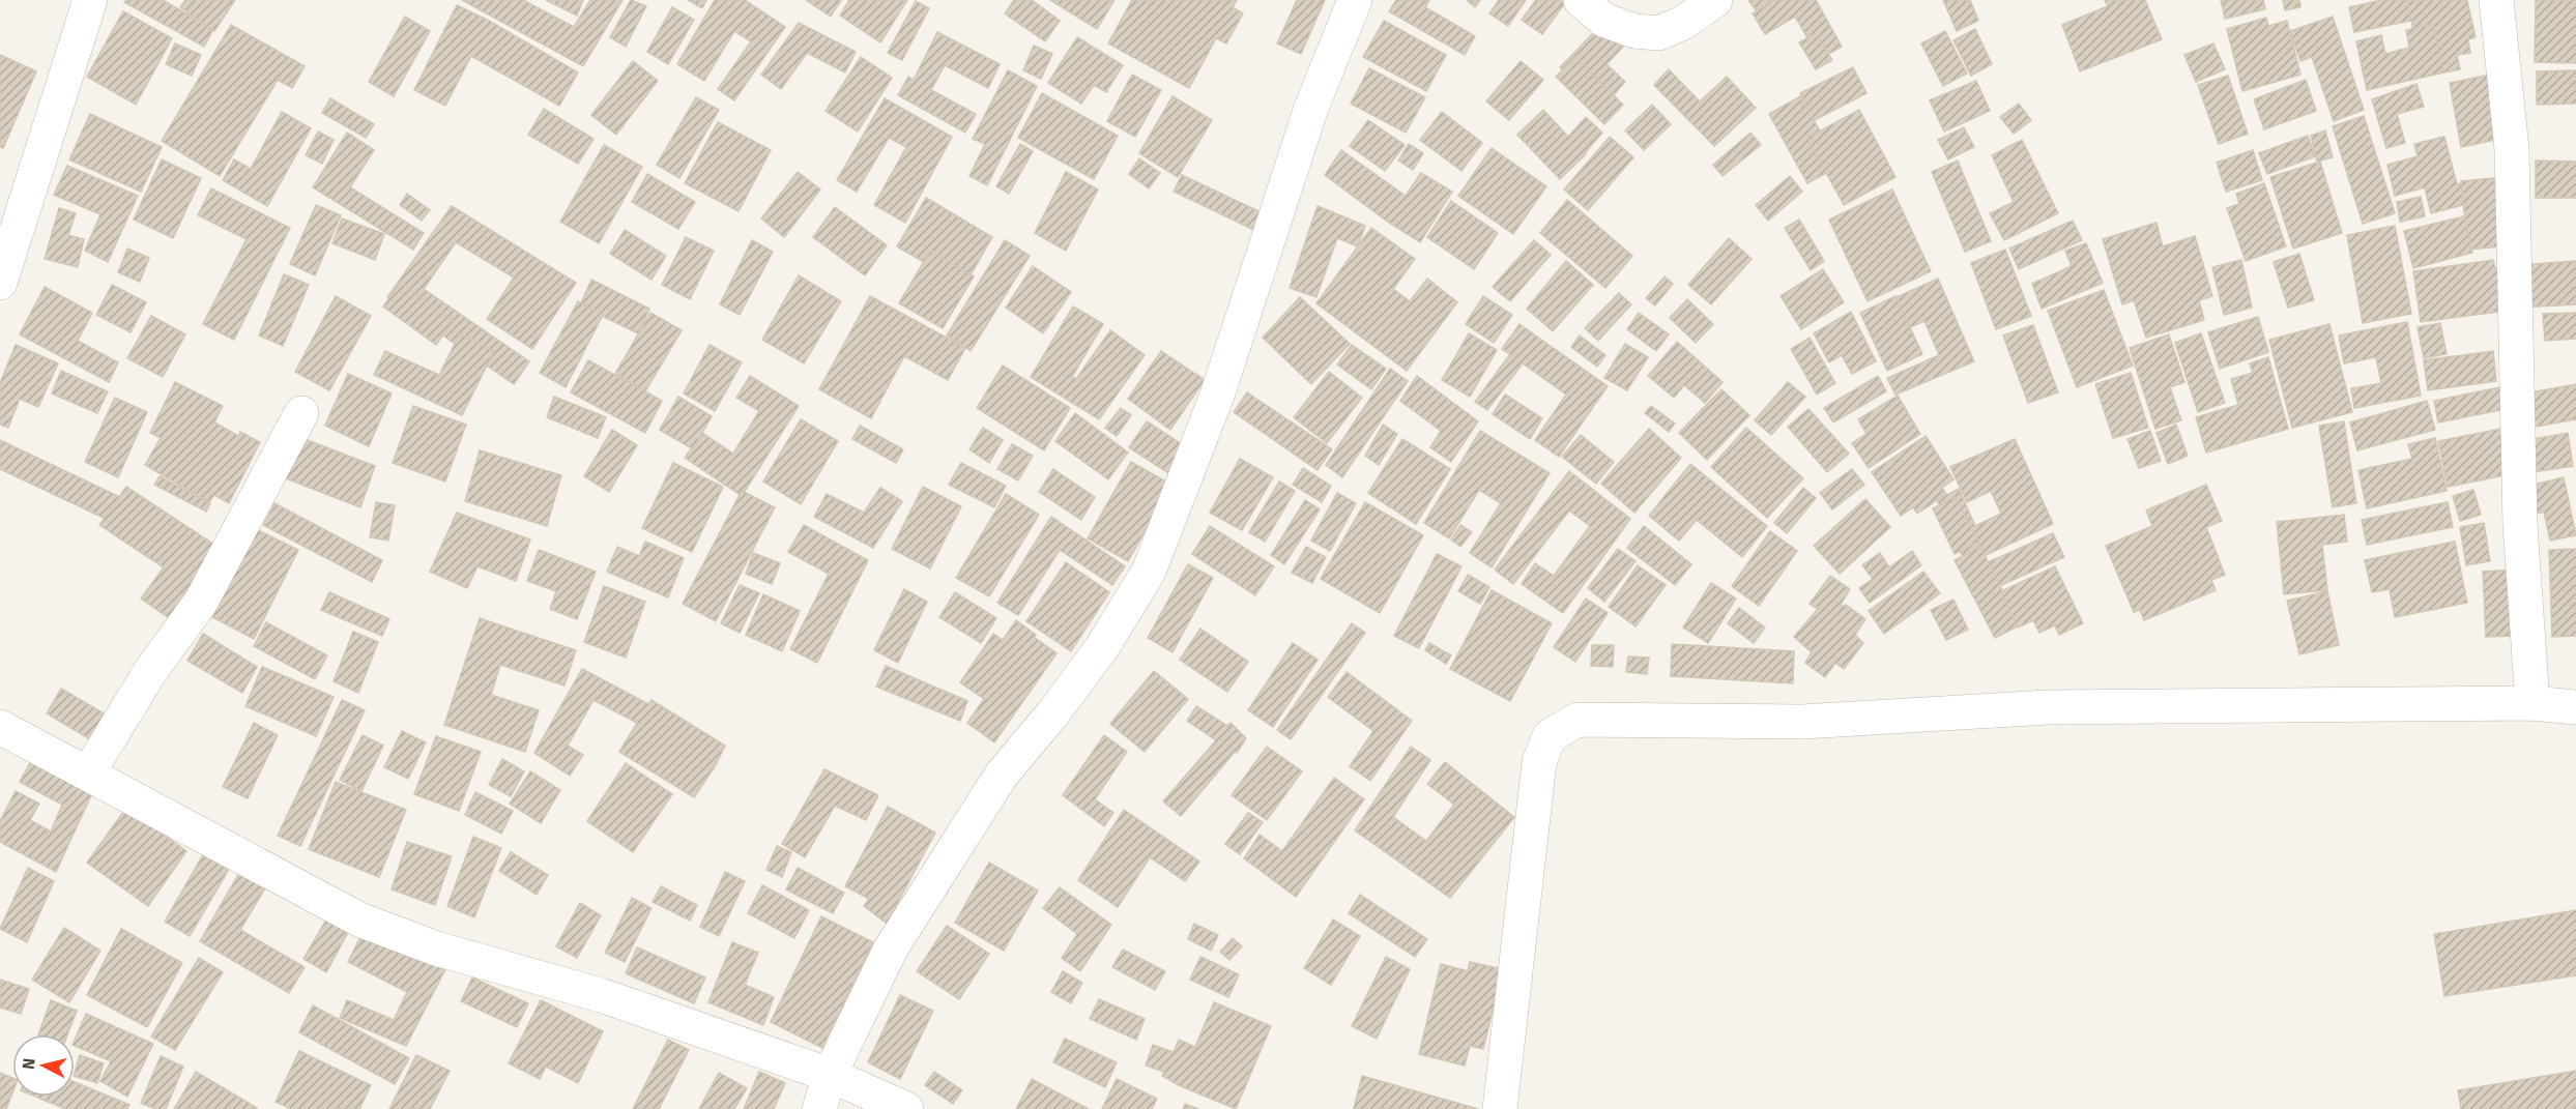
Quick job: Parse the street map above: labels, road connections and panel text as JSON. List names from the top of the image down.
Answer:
{
  "north": "left"
}
